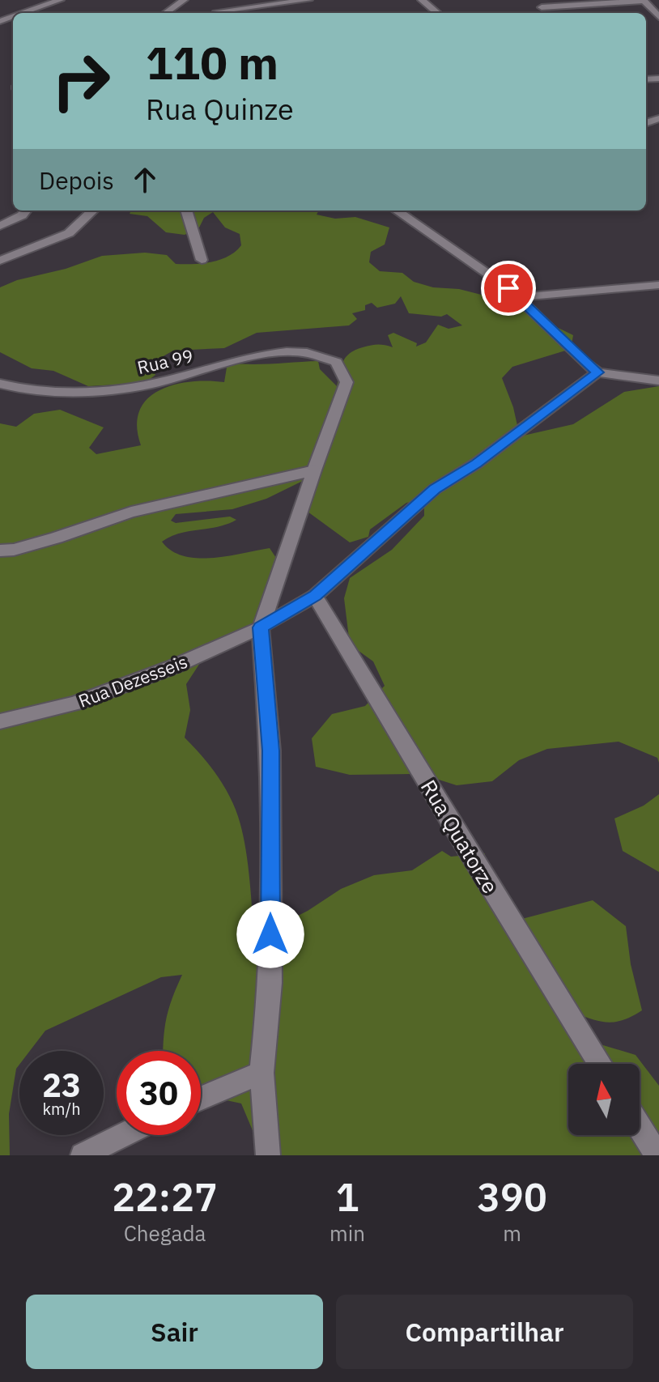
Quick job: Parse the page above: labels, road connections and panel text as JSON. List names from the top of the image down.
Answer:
{
  "streets": {
    "street": ["Rua 99", "Rua Dezesseis", "Rua Quatorze"]
  },
  "crossings": [
    ["Rua Dezesseis", "Rua Quatorze"]
  ],
  "north": "top",
  "page": {
    "turn": ["110 m", "Rua Quinze"],
    "then": "Depois",
    "speed": "23 km/h",
    "limit": "30",
    "eta": [
      "22:27",
      "Chegada",
      "1",
      "min",
      "390",
      "m"
    ],
    "buttons": ["Sair", "Compartilhar"]
  }
}
